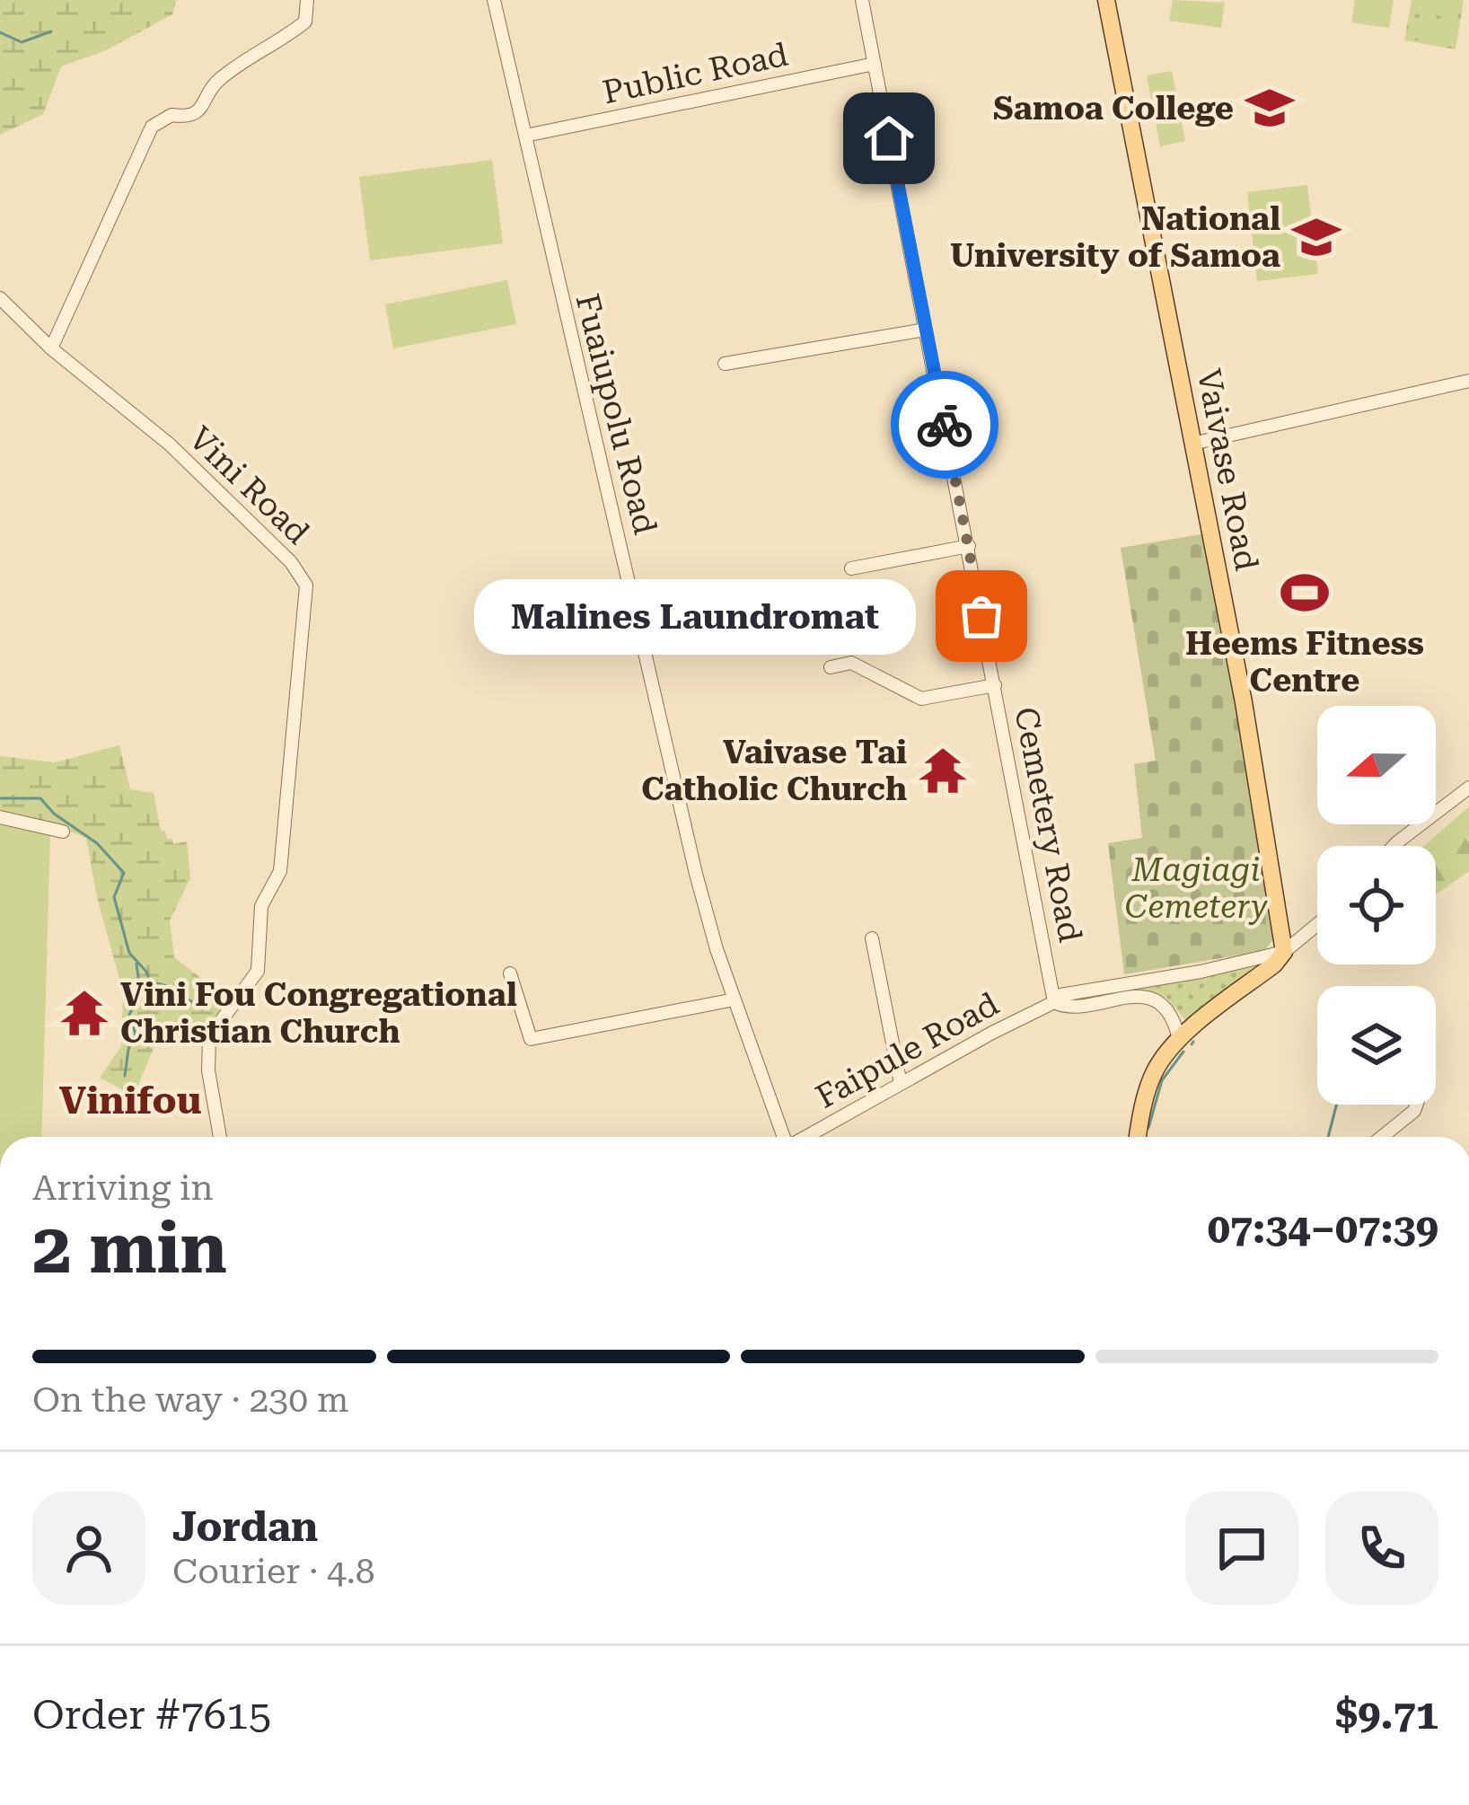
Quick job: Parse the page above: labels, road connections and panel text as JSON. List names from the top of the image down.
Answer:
{
  "streets": {
    "main road": ["Vaivase Road"],
    "street": [
      "Public Road",
      "Fuaiupolu Road",
      "Vini Road",
      "Cemetery Road",
      "Faipule Road"
    ]
  },
  "crossings": [
    ["Public Road", "Fuaiupolu Road"],
    ["Public Road", "Cemetery Road"],
    ["Cemetery Road", "Faipule Road"]
  ],
  "districts": ["Vinifou"],
  "parks": ["Magiagi Cemetery"],
  "places": {
    "school or university": ["Samoa College", "National University of Samoa"],
    "sports": ["Heems Fitness Centre"],
    "other": ["Malines Laundromat"],
    "temple": ["Vaivase Tai Catholic Church", "Vini Fou Congregational Christian Church"]
  },
  "north": "left",
  "page": {
    "bubble": "Malines Laundromat",
    "heading": ["2 min", "Arriving in", "07:34–07:39"],
    "panel": [
      "Jordan",
      "Courier · 4.8",
      "Order #7615",
      "$9.71"
    ],
    "bar": "On the way · 230 m"
  }
}
